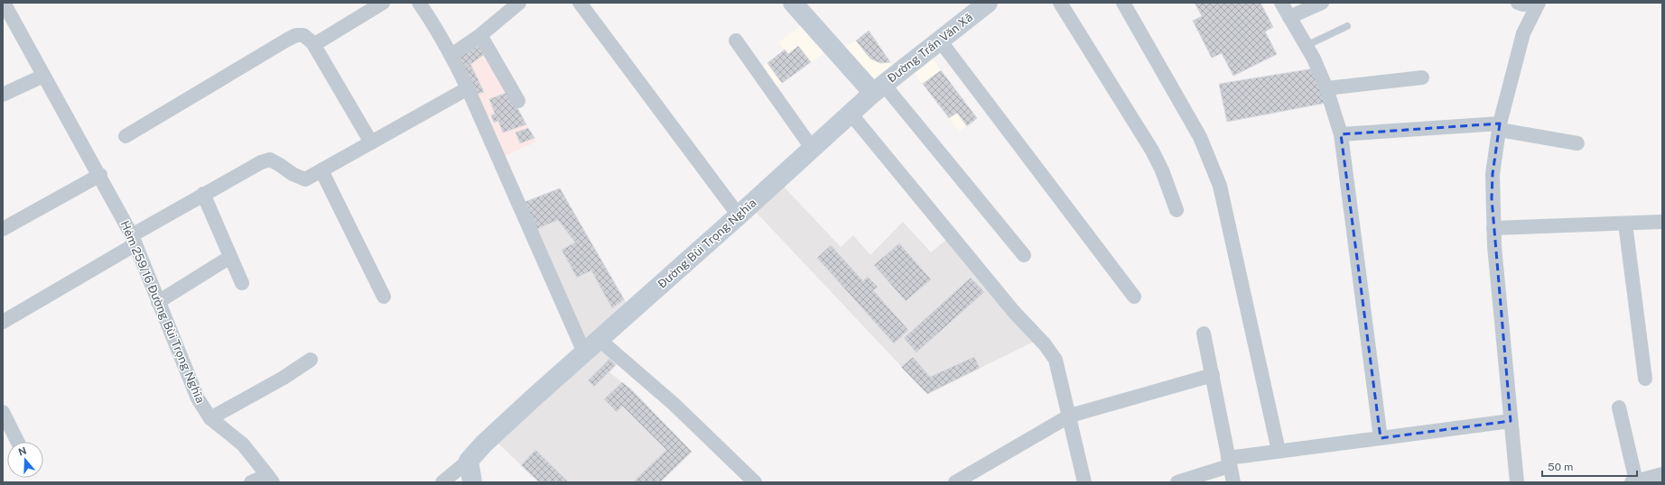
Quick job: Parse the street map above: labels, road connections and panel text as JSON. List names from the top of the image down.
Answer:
{
  "streets": {
    "street": ["Đường Trần Văn Xã", "Đường Bùi Trọng Nghĩa", "Hẻm 259/16 Đường Bùi Trọng Nghĩa"]
  },
  "crossings": [
    ["Đường Trần Văn Xã", "Đường Bùi Trọng Nghĩa"]
  ],
  "scale_bar": "50 m",
  "north": "top"
}
